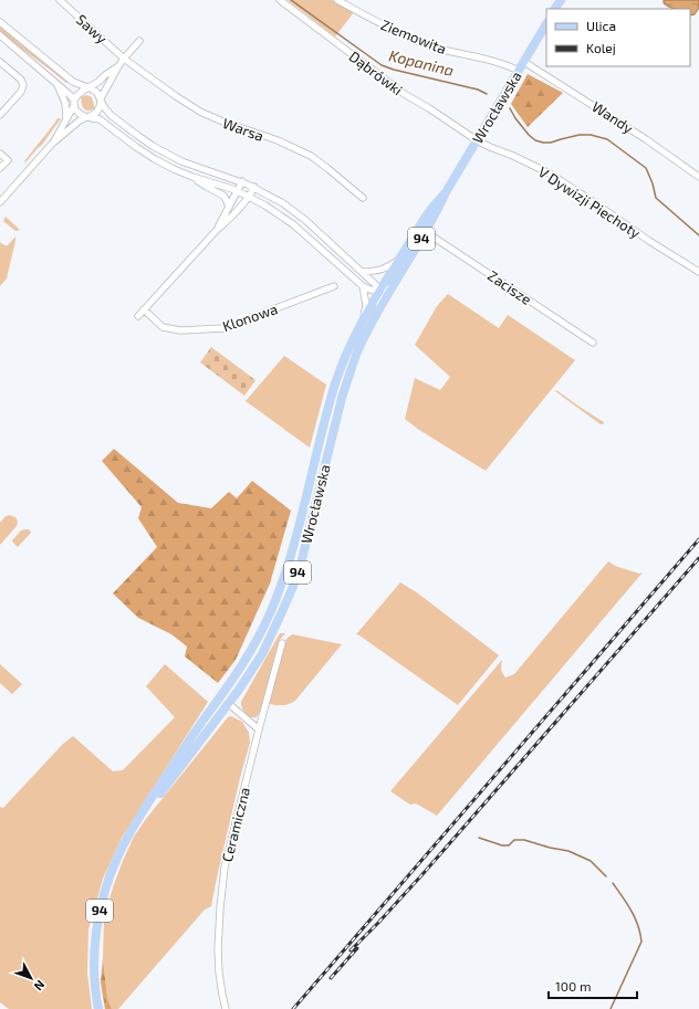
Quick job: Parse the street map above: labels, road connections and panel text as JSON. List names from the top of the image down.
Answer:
{
  "streets": {
    "main road": ["Wrocławska", "94"],
    "street": [
      "Sawy",
      "Ziemowita",
      "Dąbrówki",
      "Wandy",
      "Warsa",
      "V Dywizji Piechoty",
      "Zacisze",
      "Klonowa",
      "Ceramiczna"
    ]
  },
  "crossings": [
    ["Sawy", "Warsa"],
    ["Ziemowita", "Wrocławska"],
    ["Dąbrówki", "Wrocławska"],
    ["Dąbrówki", "V Dywizji Piechoty"],
    ["Wrocławska", "Wandy"],
    ["Wrocławska", "V Dywizji Piechoty"],
    ["Wrocławska", "Zacisze"]
  ],
  "water": ["Kopanina"],
  "legend": ["Ulica", "Kolej"],
  "scale_bar": "100 m",
  "north": "bottom right"
}
